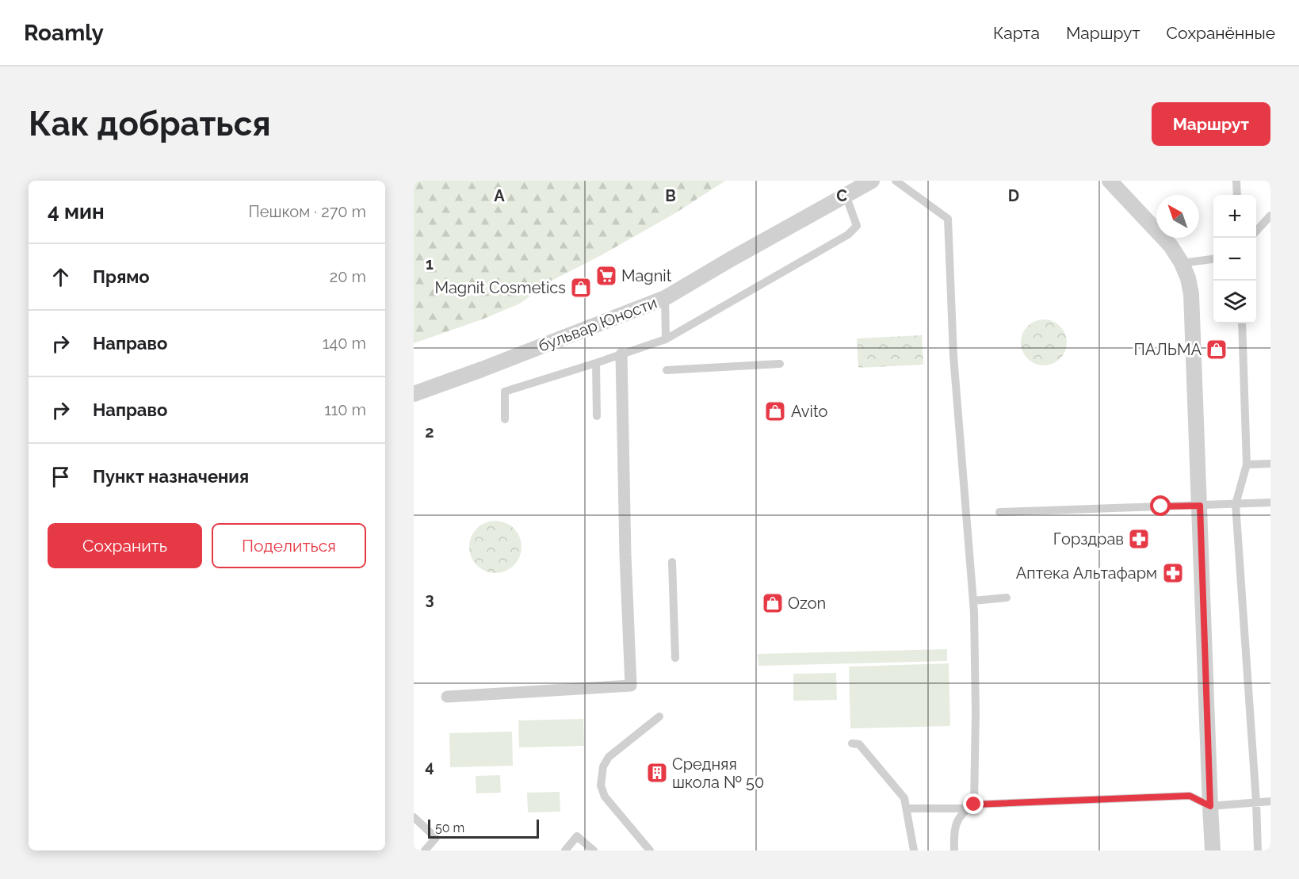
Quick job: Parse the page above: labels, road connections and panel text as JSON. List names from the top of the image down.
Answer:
{
  "streets": {
    "street": ["бульвар Юности"]
  },
  "places": {
    "supermarket": ["Magnit"],
    "shop": [
      "Magnit Cosmetics",
      "ПАЛЬМА",
      "Avito",
      "Ozon"
    ],
    "pharmacy": ["Горздрав", "Аптека Альтафарм"],
    "building": ["Средняя школа № 50"]
  },
  "scale_bar": "50 m",
  "north": "top left",
  "page": {
    "header": "Roamly",
    "nav": ["Карта", "Маршрут", "Сохранённые"],
    "buttons": [
      "Маршрут",
      ["Сохранить", "Поделиться"]
    ],
    "title": "Как добраться",
    "heading": ["4 мин", "Пешком · 270 m"],
    "map_buttons": ["+", "−"],
    "list": [
      ["Прямо", "20 m"],
      ["Направо", "140 m"],
      ["Направо", "110 m"],
      "Пункт назначения"
    ],
    "scale": "50 m"
  },
  "grid": {
    "columns": [
      "A",
      "B",
      "C",
      "D"
    ],
    "rows": [
      "1",
      "2",
      "3",
      "4"
    ]
  }
}
